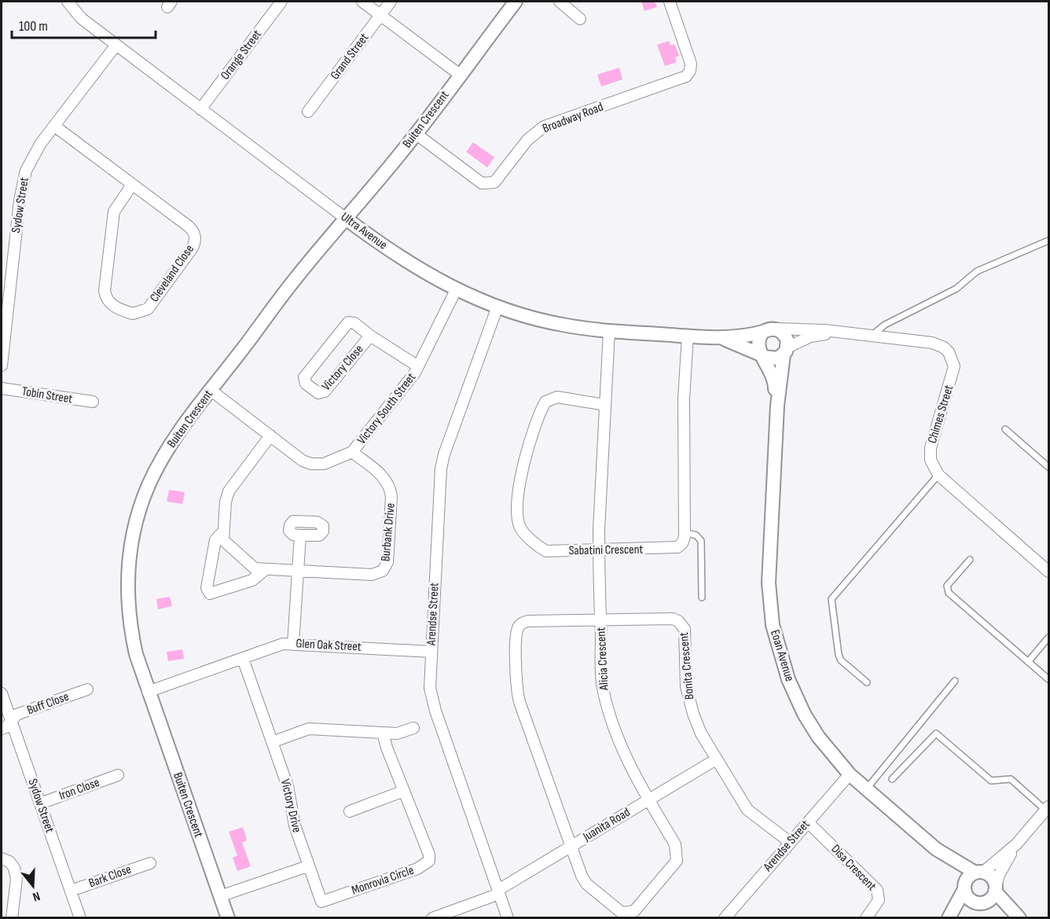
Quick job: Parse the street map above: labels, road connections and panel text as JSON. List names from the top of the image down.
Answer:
{
  "streets": {
    "street": [
      "Orange Street",
      "Grand Street",
      "Broadway Road",
      "Buiten Crescent",
      "Sydow Street",
      "Ultra Avenue",
      "Cleveland Close",
      "Victory Close",
      "Tobin Street",
      "Victory South Street",
      "Chimes Street",
      "Burbank Drive",
      "Sabatini Crescent",
      "Arendse Street",
      "Glen Oak Street",
      "Eoan Avenue",
      "Alicia Crescent",
      "Bonita Crescent",
      "Buff Close",
      "Iron Close",
      "Victory Drive",
      "Juanita Road",
      "Disa Crescent",
      "Bark Close",
      "Monrovia Circle"
    ]
  },
  "crossings": [
    ["Orange Street", "Ultra Avenue"],
    ["Broadway Road", "Buiten Crescent"],
    ["Buiten Crescent", "Ultra Avenue"],
    ["Buiten Crescent", "Victory South Street"],
    ["Buiten Crescent", "Glen Oak Street"],
    ["Sydow Street", "Ultra Avenue"],
    ["Sydow Street", "Cleveland Close"],
    ["Sydow Street", "Buff Close"],
    ["Sydow Street", "Iron Close"],
    ["Sydow Street", "Bark Close"],
    ["Ultra Avenue", "Victory South Street"],
    ["Ultra Avenue", "Chimes Street"],
    ["Ultra Avenue", "Arendse Street"],
    ["Ultra Avenue", "Eoan Avenue"],
    ["Ultra Avenue", "Alicia Crescent"],
    ["Victory Close", "Victory South Street"],
    ["Victory South Street", "Burbank Drive"],
    ["Chimes Street", "Eoan Avenue"],
    ["Sabatini Crescent", "Alicia Crescent"],
    ["Arendse Street", "Glen Oak Street"],
    ["Arendse Street", "Eoan Avenue"],
    ["Arendse Street", "Bonita Crescent"],
    ["Arendse Street", "Juanita Road"],
    ["Arendse Street", "Disa Crescent"],
    ["Glen Oak Street", "Victory Drive"],
    ["Alicia Crescent", "Bonita Crescent"],
    ["Alicia Crescent", "Juanita Road"],
    ["Bonita Crescent", "Juanita Road"],
    ["Victory Drive", "Monrovia Circle"]
  ],
  "scale_bar": "100 m",
  "north": "bottom"
}
